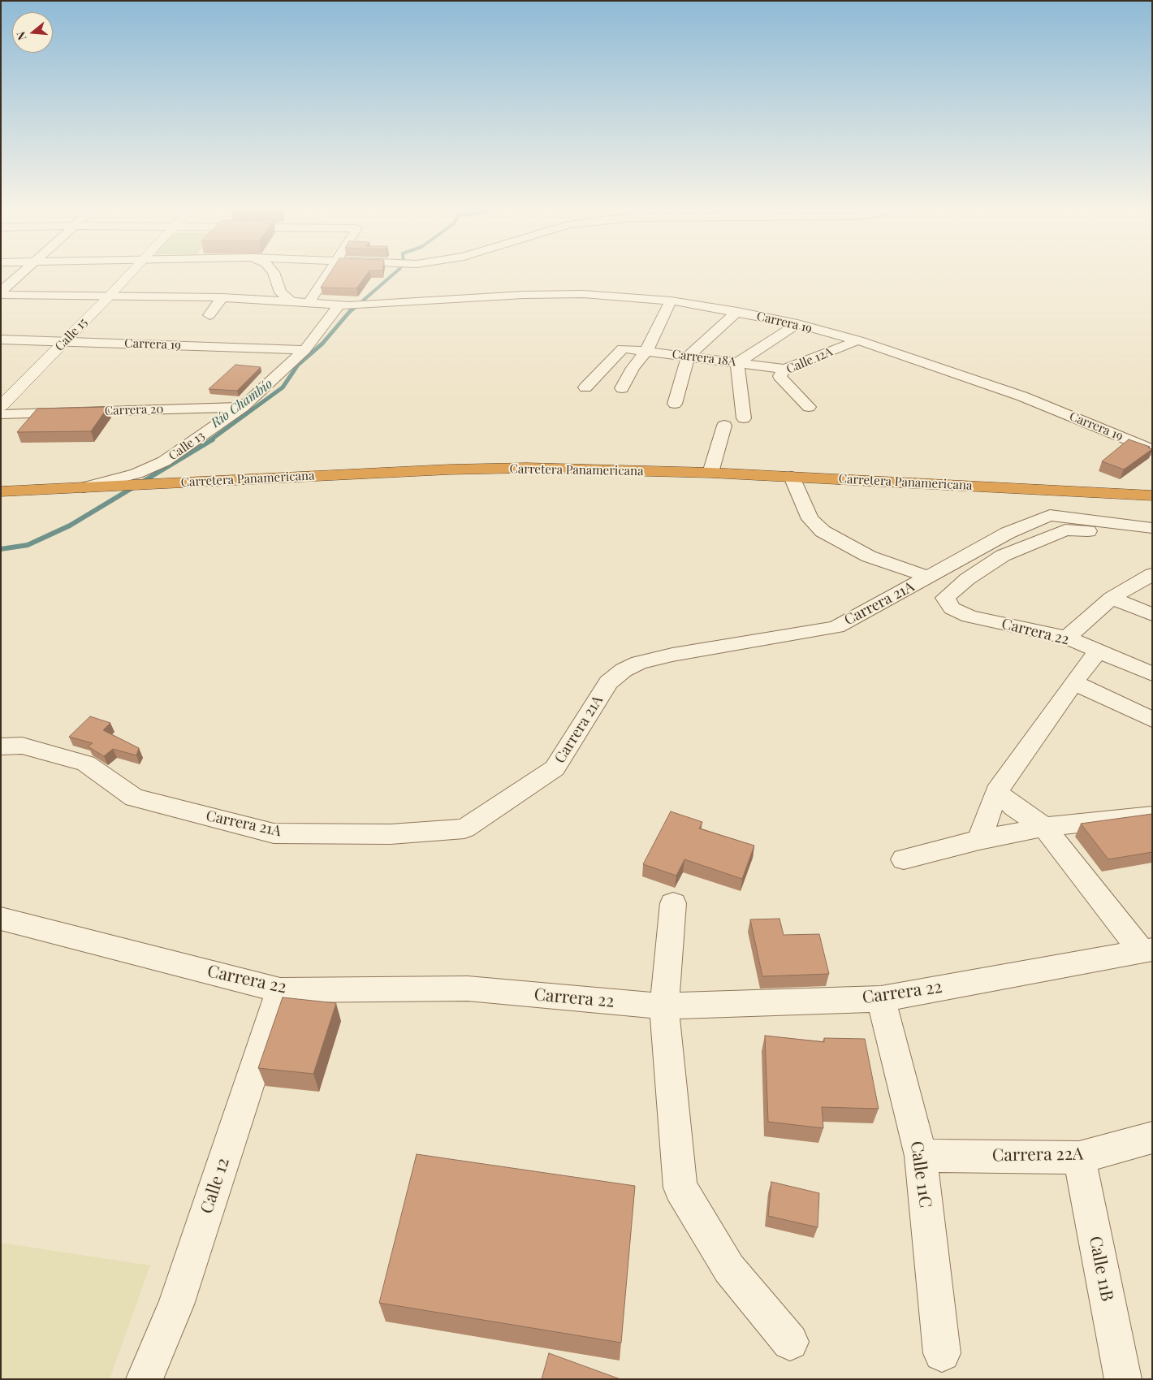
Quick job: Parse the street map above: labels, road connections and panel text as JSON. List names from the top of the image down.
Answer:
{
  "streets": {
    "highway": ["Carretera Panamericana"],
    "main road": ["Calle 15"],
    "street": [
      "Carrera 19",
      "Carrera 18A",
      "Calle 12A",
      "Carrera 20",
      "Calle 13",
      "Carrera 21A",
      "Carrera 22",
      "Carrera 22A",
      "Calle 11C",
      "Calle 12",
      "Calle 11B"
    ]
  },
  "crossings": [
    ["Carrera 19", "Calle 15"],
    ["Carrera 19", "Calle 12A"],
    ["Carrera 19", "Calle 13"],
    ["Carrera 18A", "Calle 12A"],
    ["Carrera 20", "Calle 13"],
    ["Calle 13", "Carretera Panamericana"],
    ["Carrera 21A", "Carrera 22"],
    ["Carrera 22", "Calle 11C"],
    ["Carrera 22", "Calle 12"],
    ["Carrera 22A", "Calle 11C"],
    ["Carrera 22A", "Calle 11B"]
  ],
  "water": ["Río Chambío"],
  "north": "left"
}
